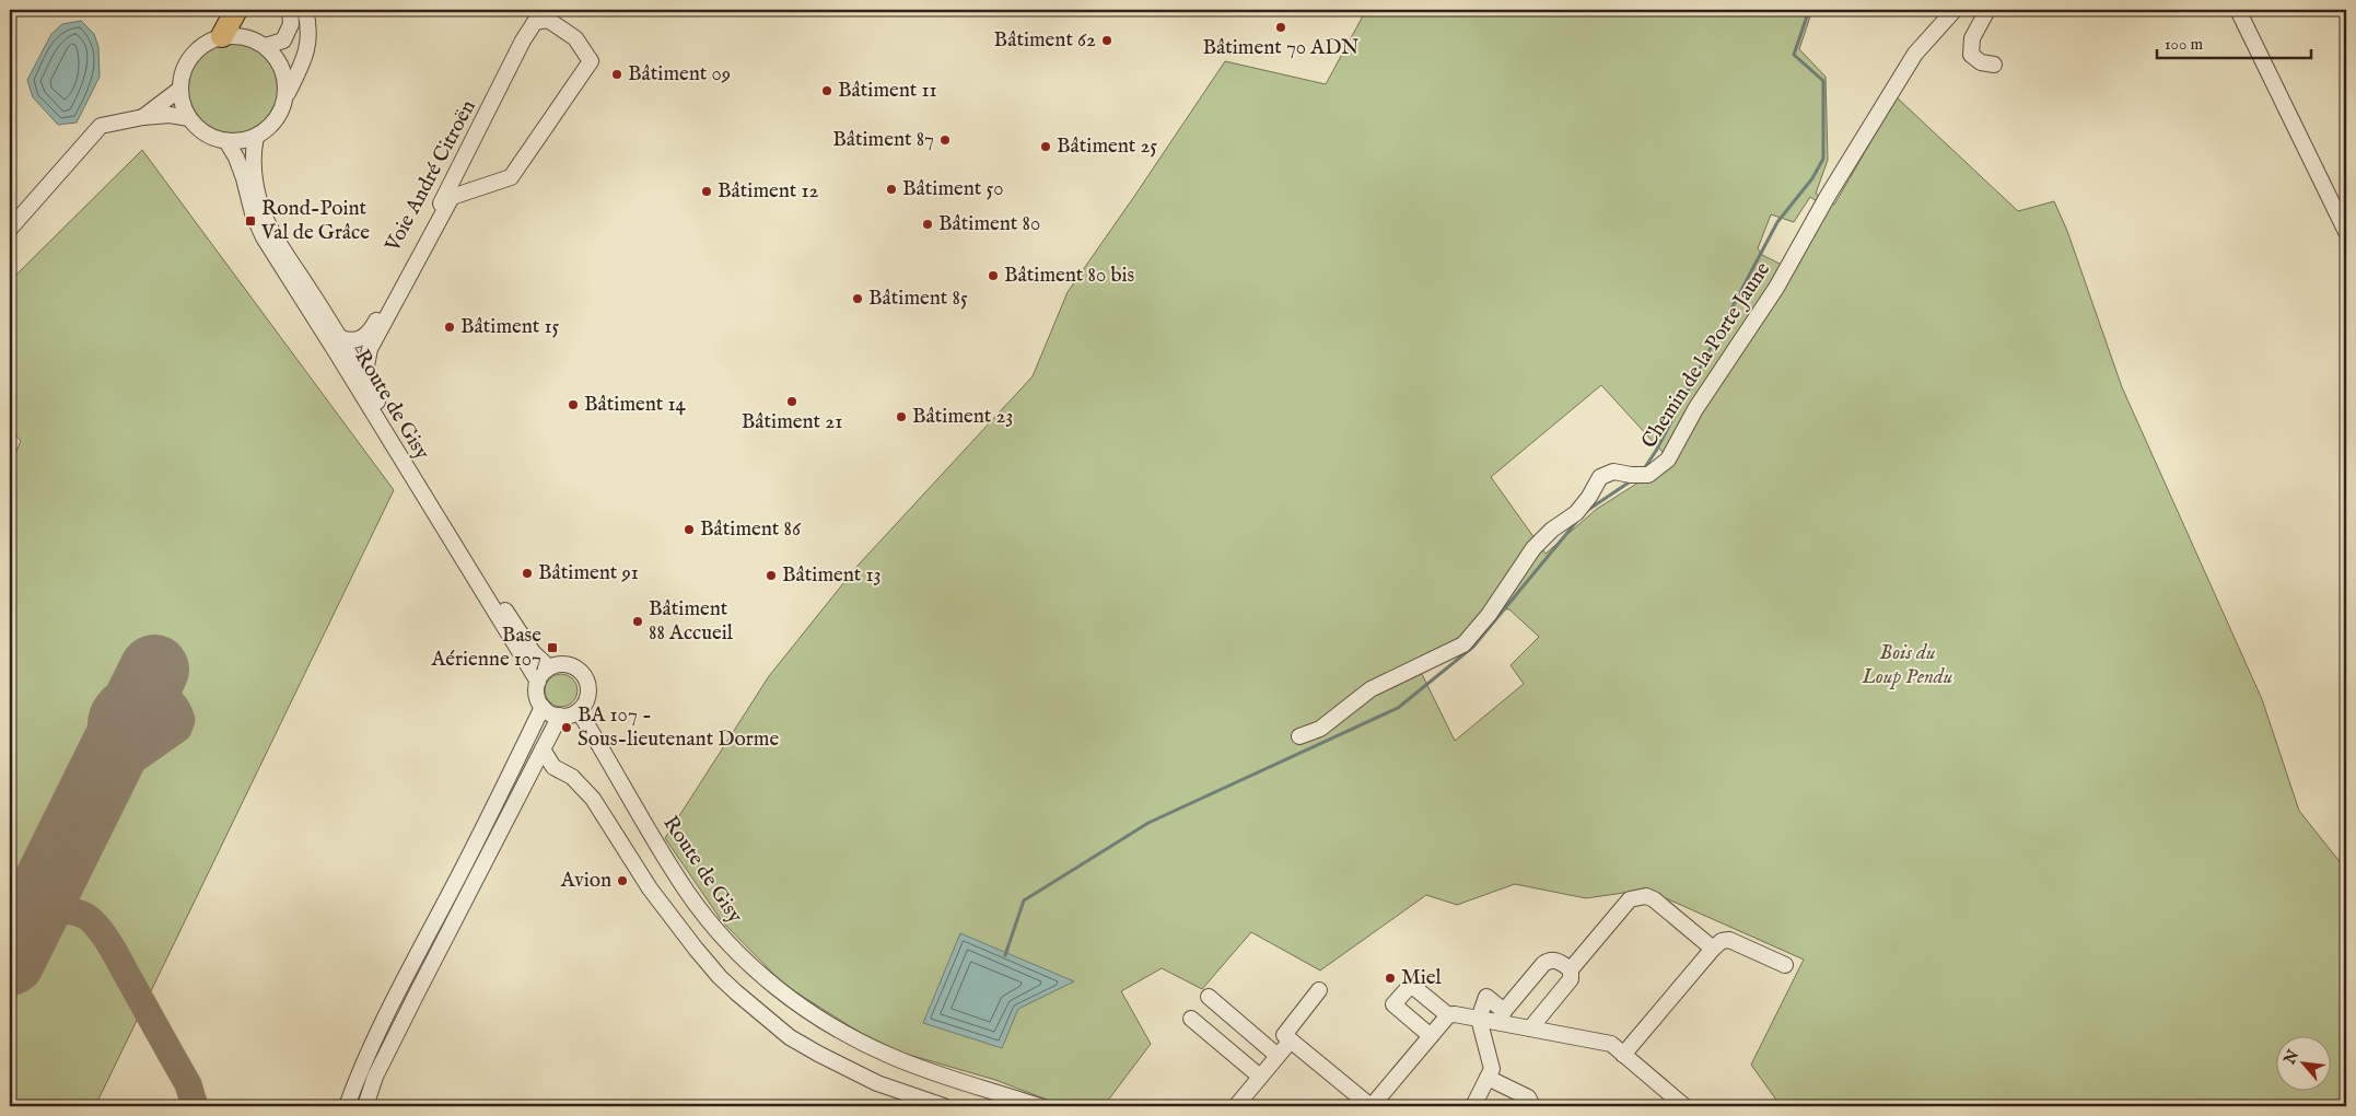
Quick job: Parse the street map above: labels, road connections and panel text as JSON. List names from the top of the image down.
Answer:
{
  "streets": {
    "street": ["Voie André Citroën", "Chemin de la Porte Jaune", "Route de Gisy"]
  },
  "crossings": [
    ["Voie André Citroën", "Route de Gisy"]
  ],
  "parks": ["Bois du Loup Pendu"],
  "places": {
    "other": [
      "Bâtiment 70 ADN",
      "Bâtiment 62",
      "Bâtiment 09",
      "Bâtiment 11",
      "Bâtiment 87",
      "Bâtiment 25",
      "Bâtiment 50",
      "Bâtiment 12",
      "Bâtiment 80",
      "Bâtiment 80 bis",
      "Bâtiment 85",
      "Bâtiment 15",
      "Bâtiment 21",
      "Bâtiment 14",
      "Bâtiment 23",
      "Bâtiment 86",
      "Bâtiment 91",
      "Bâtiment 13",
      "Bâtiment 88 Accueil",
      "BA 107 - Sous-lieutenant Dorme",
      "Avion",
      "Miel"
    ],
    "transit": ["Rond-Point Val de Grâce", "Base Aérienne 107"]
  },
  "scale_bar": "100 m",
  "north": "top left"
}
